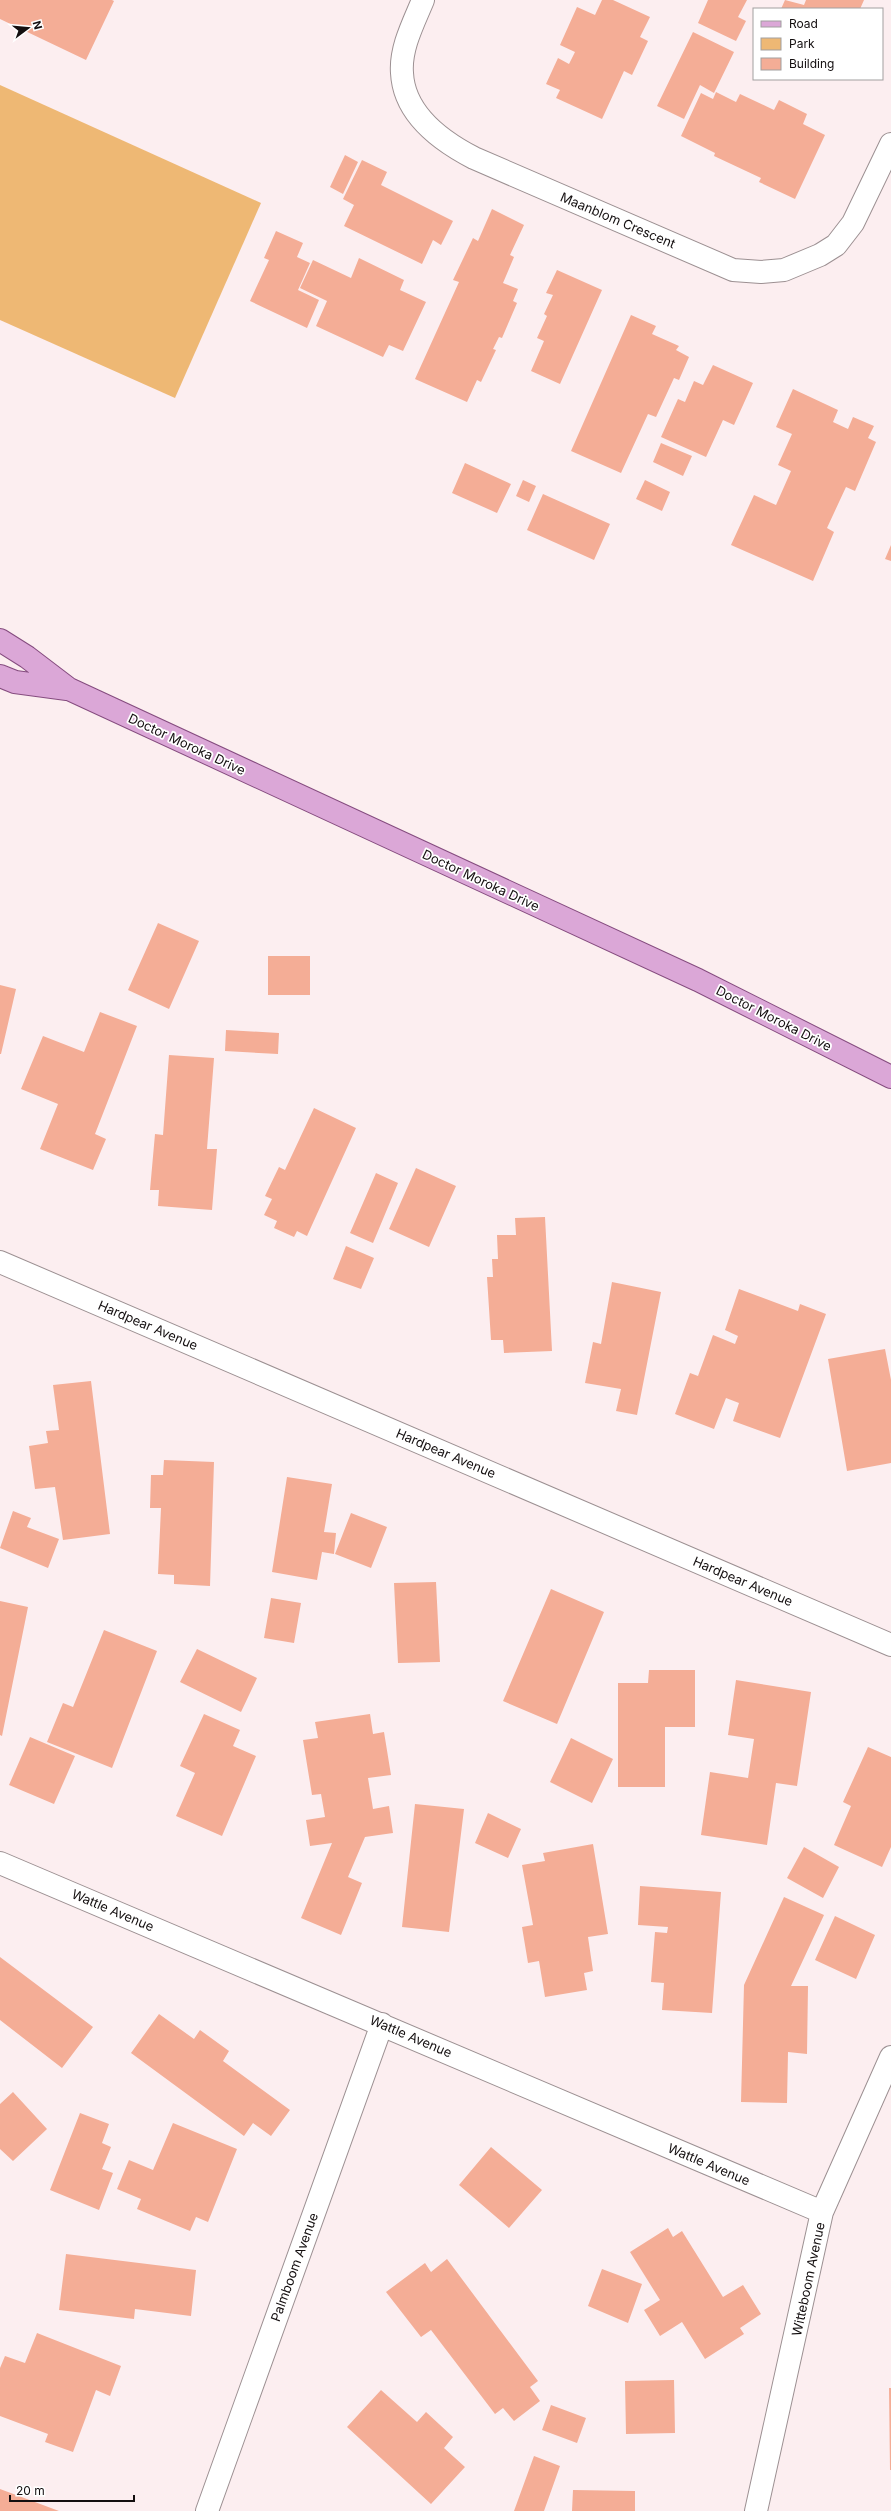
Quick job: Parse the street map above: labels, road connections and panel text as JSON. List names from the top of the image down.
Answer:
{
  "streets": {
    "main road": ["Doctor Moroka Drive"],
    "street": [
      "Maanblom Crescent",
      "Hardpear Avenue",
      "Wattle Avenue",
      "Palmboom Avenue",
      "Witteboom Avenue"
    ]
  },
  "crossings": [
    ["Wattle Avenue", "Palmboom Avenue"],
    ["Wattle Avenue", "Witteboom Avenue"]
  ],
  "legend": ["Road", "Park", "Building"],
  "scale_bar": "20 m",
  "north": "right"
}
